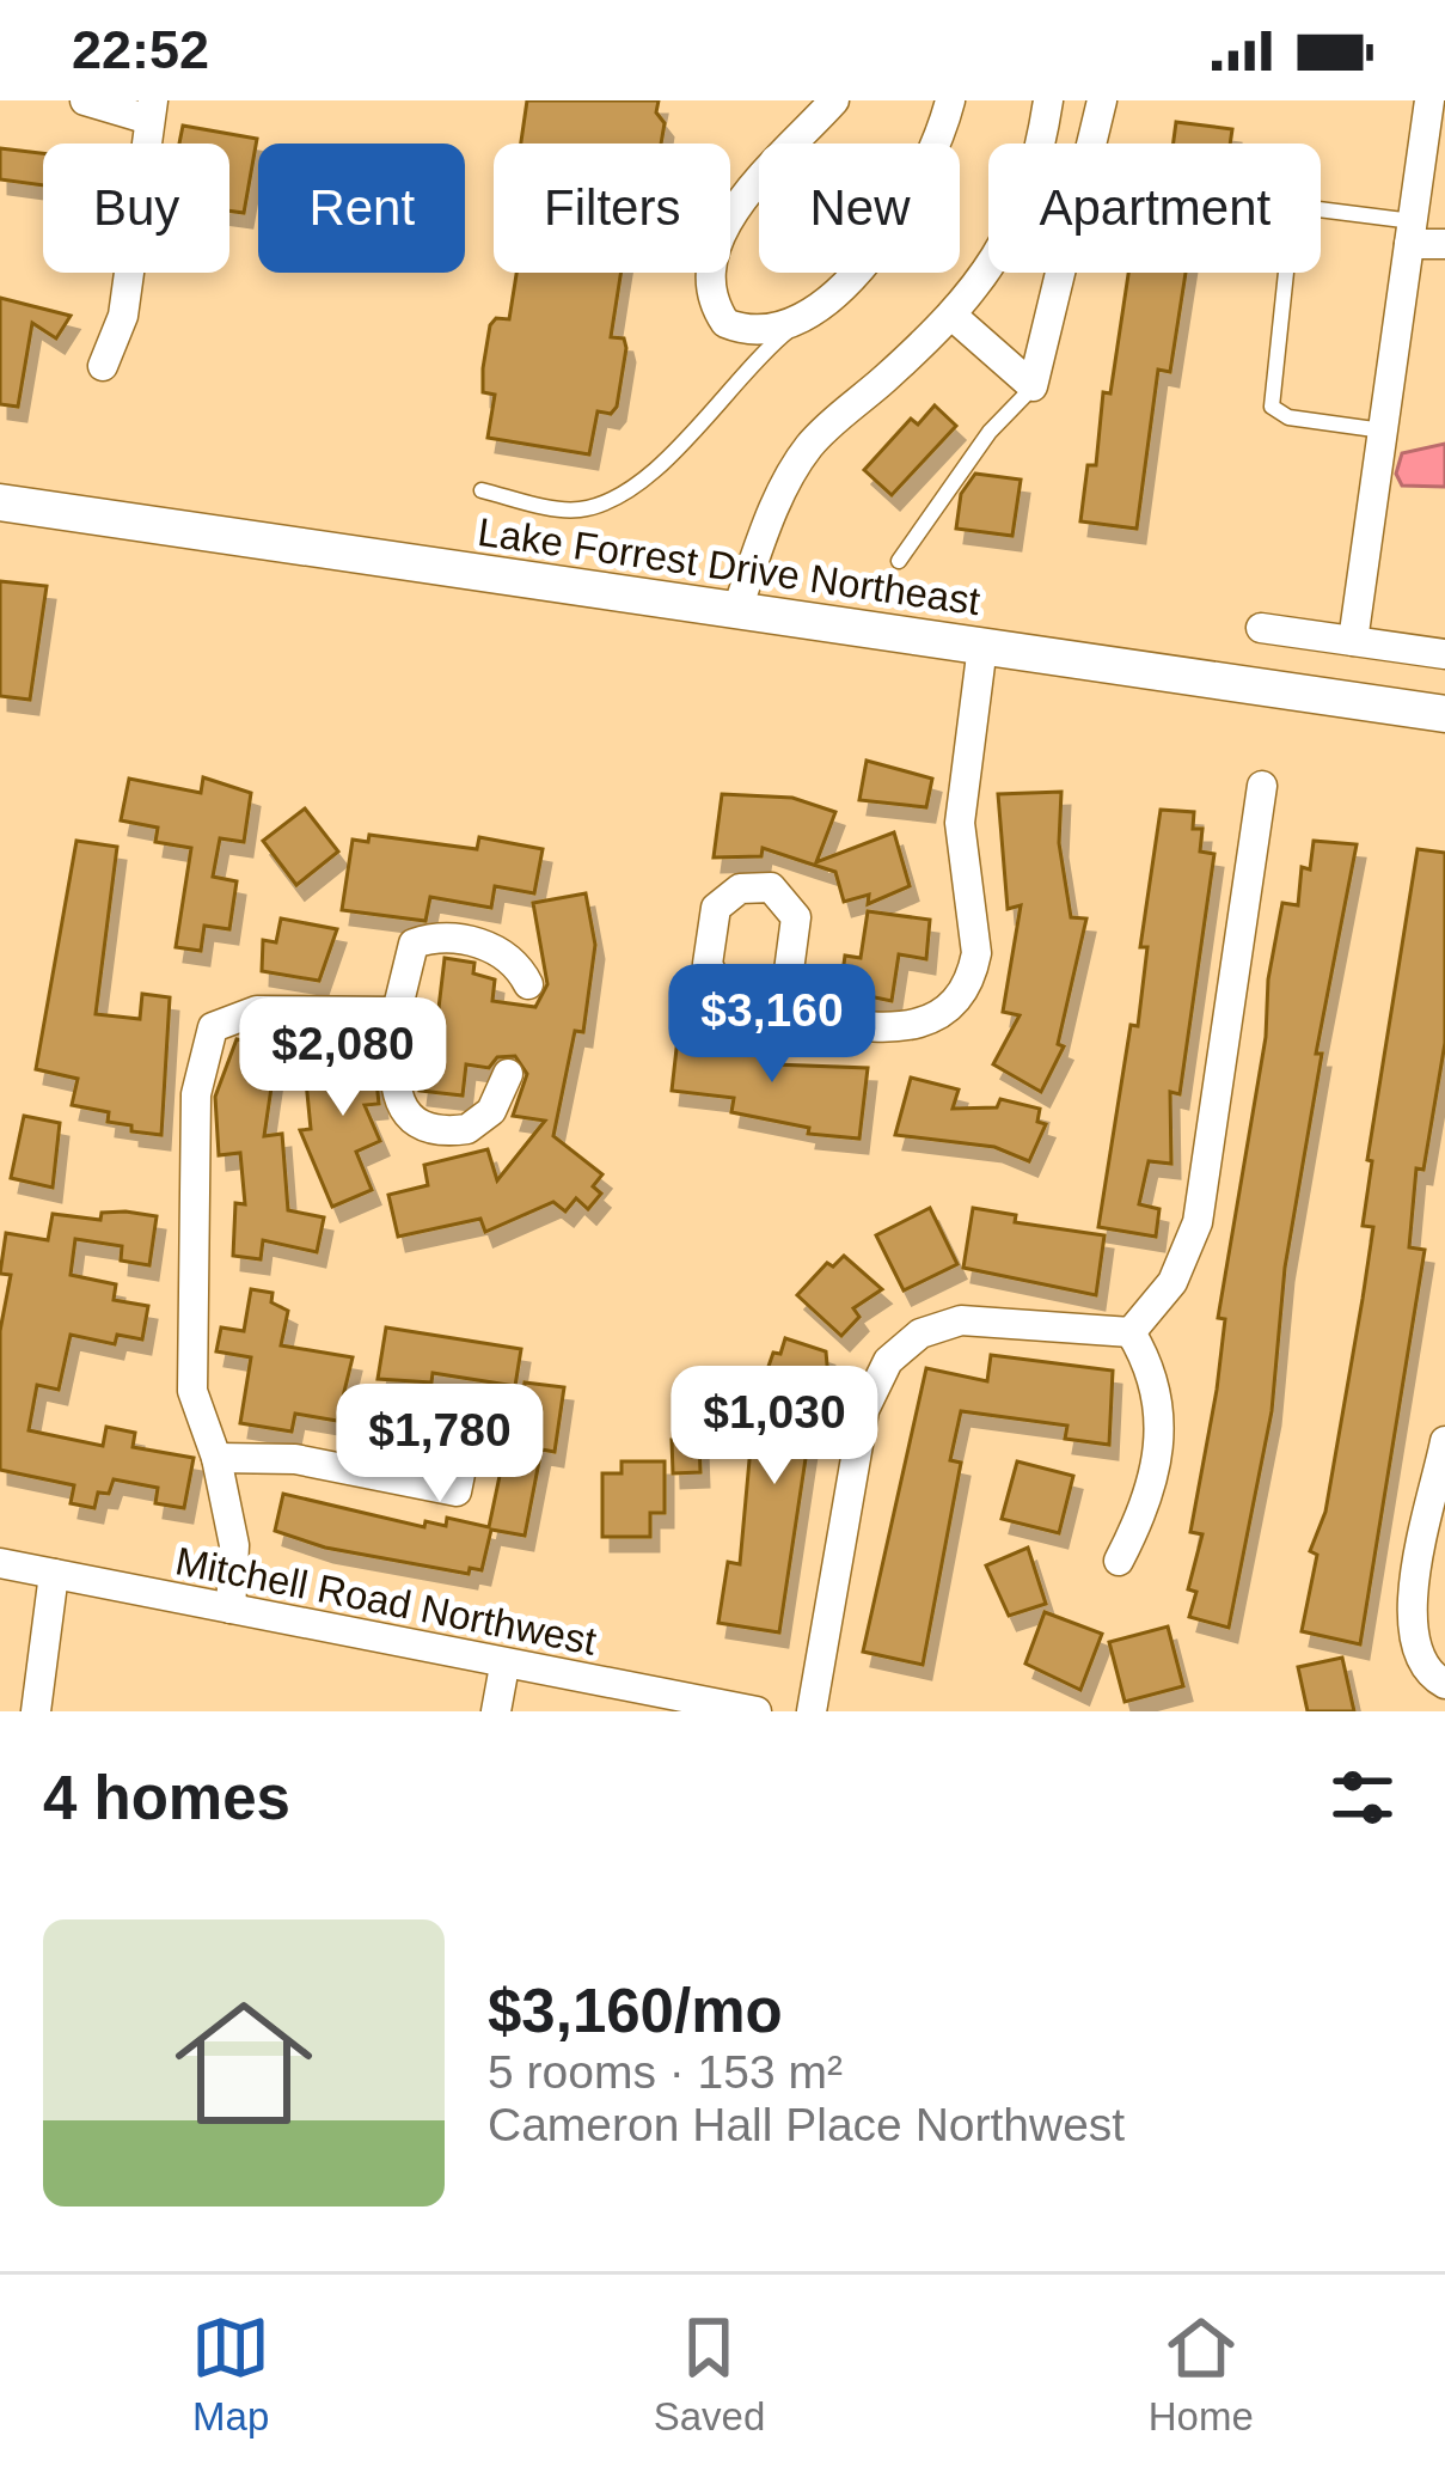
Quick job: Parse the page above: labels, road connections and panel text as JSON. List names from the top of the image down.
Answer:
{
  "streets": {
    "street": ["Lake Forrest Drive Northeast", "Mitchell Road Northwest"]
  },
  "page": {
    "status": "22:52",
    "chip": [
      "Buy",
      "Rent",
      "Filters",
      "New",
      "Apartment"
    ],
    "price": [
      "$3,160",
      "$2,080",
      "$1,030",
      "$1,780"
    ],
    "heading": "4 homes",
    "list": [
      {
        "name": "$3,160/mo",
        "note": "5 rooms · 153 m² · Cameron Hall Place Northwest"
      }
    ],
    "tabs": ["Map", "Saved", "Home"]
  }
}
